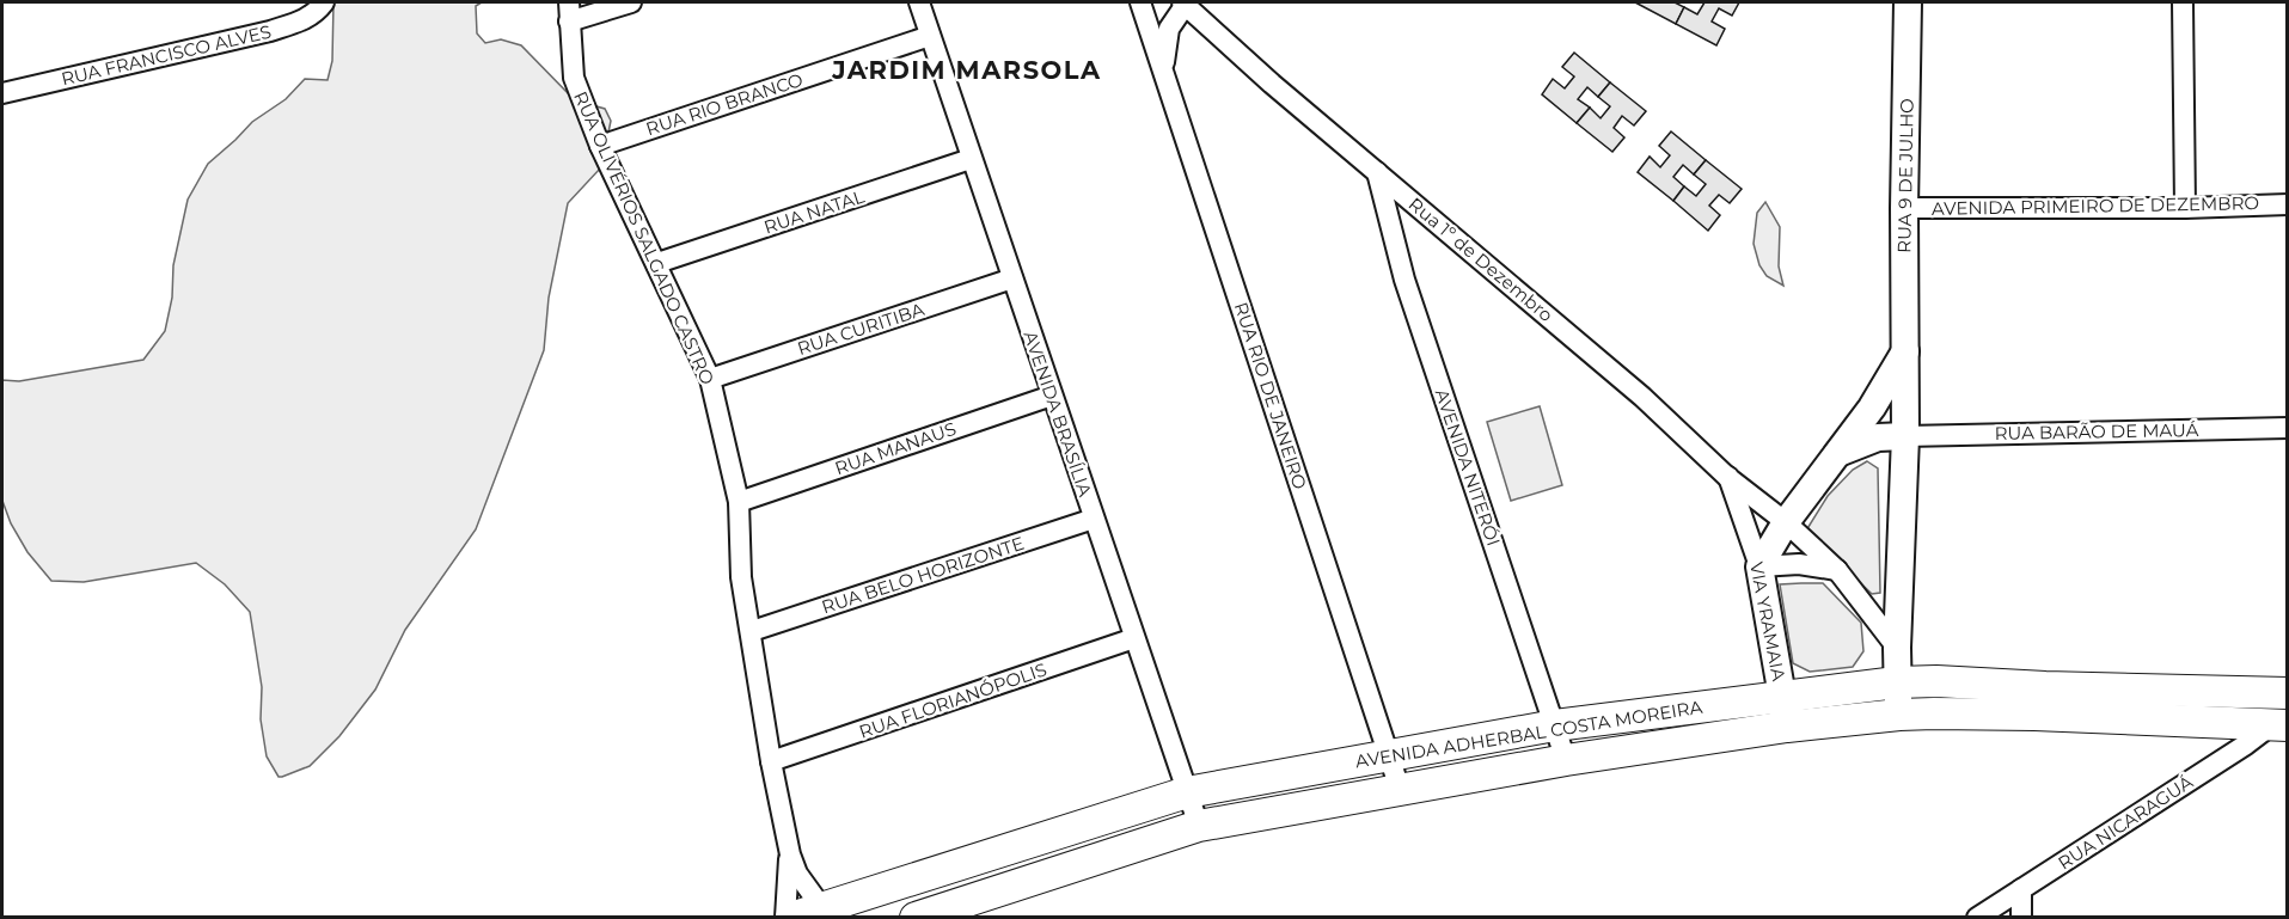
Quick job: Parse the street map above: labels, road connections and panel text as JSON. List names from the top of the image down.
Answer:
{
  "streets": {
    "main road": ["RUA 9 DE JULHO", "VIA YRAMAIA", "AVENIDA ADHERBAL COSTA MOREIRA"],
    "street": [
      "RUA FRANCISCO ALVES",
      "RUA RIO BRANCO",
      "AVENIDA PRIMEIRO DE DEZEMBRO",
      "RUA NATAL",
      "RUA OLIVÉRIOS SALGADO CASTRO",
      "Rua 1º de Dezembro",
      "RUA CURITIBA",
      "RUA RIO DE JANEIRO",
      "AVENIDA BRASÍLIA",
      "RUA BARÃO DE MAUÁ",
      "RUA MANAUS",
      "AVENIDA NITERÓI",
      "RUA BELO HORIZONTE",
      "RUA FLORIANÓPOLIS",
      "RUA NICARAGUÁ"
    ]
  },
  "crossings": [
    ["RUA RIO BRANCO", "RUA OLIVÉRIOS SALGADO CASTRO"],
    ["RUA RIO BRANCO", "AVENIDA BRASÍLIA"],
    ["RUA 9 DE JULHO", "AVENIDA PRIMEIRO DE DEZEMBRO"],
    ["RUA 9 DE JULHO", "Rua 1º de Dezembro"],
    ["RUA 9 DE JULHO", "RUA BARÃO DE MAUÁ"],
    ["RUA 9 DE JULHO", "AVENIDA ADHERBAL COSTA MOREIRA"],
    ["RUA NATAL", "RUA OLIVÉRIOS SALGADO CASTRO"],
    ["RUA NATAL", "AVENIDA BRASÍLIA"],
    ["RUA OLIVÉRIOS SALGADO CASTRO", "RUA CURITIBA"],
    ["RUA OLIVÉRIOS SALGADO CASTRO", "RUA MANAUS"],
    ["RUA OLIVÉRIOS SALGADO CASTRO", "RUA BELO HORIZONTE"],
    ["RUA OLIVÉRIOS SALGADO CASTRO", "RUA FLORIANÓPOLIS"],
    ["Rua 1º de Dezembro", "AVENIDA NITERÓI"],
    ["Rua 1º de Dezembro", "VIA YRAMAIA"],
    ["RUA CURITIBA", "AVENIDA BRASÍLIA"],
    ["RUA RIO DE JANEIRO", "AVENIDA ADHERBAL COSTA MOREIRA"],
    ["AVENIDA BRASÍLIA", "RUA MANAUS"],
    ["AVENIDA BRASÍLIA", "RUA BELO HORIZONTE"],
    ["AVENIDA BRASÍLIA", "RUA FLORIANÓPOLIS"],
    ["AVENIDA BRASÍLIA", "AVENIDA ADHERBAL COSTA MOREIRA"],
    ["AVENIDA NITERÓI", "AVENIDA ADHERBAL COSTA MOREIRA"],
    ["VIA YRAMAIA", "AVENIDA ADHERBAL COSTA MOREIRA"],
    ["AVENIDA ADHERBAL COSTA MOREIRA", "RUA NICARAGUÁ"]
  ],
  "districts": ["JARDIM MARSOLA"]
}
